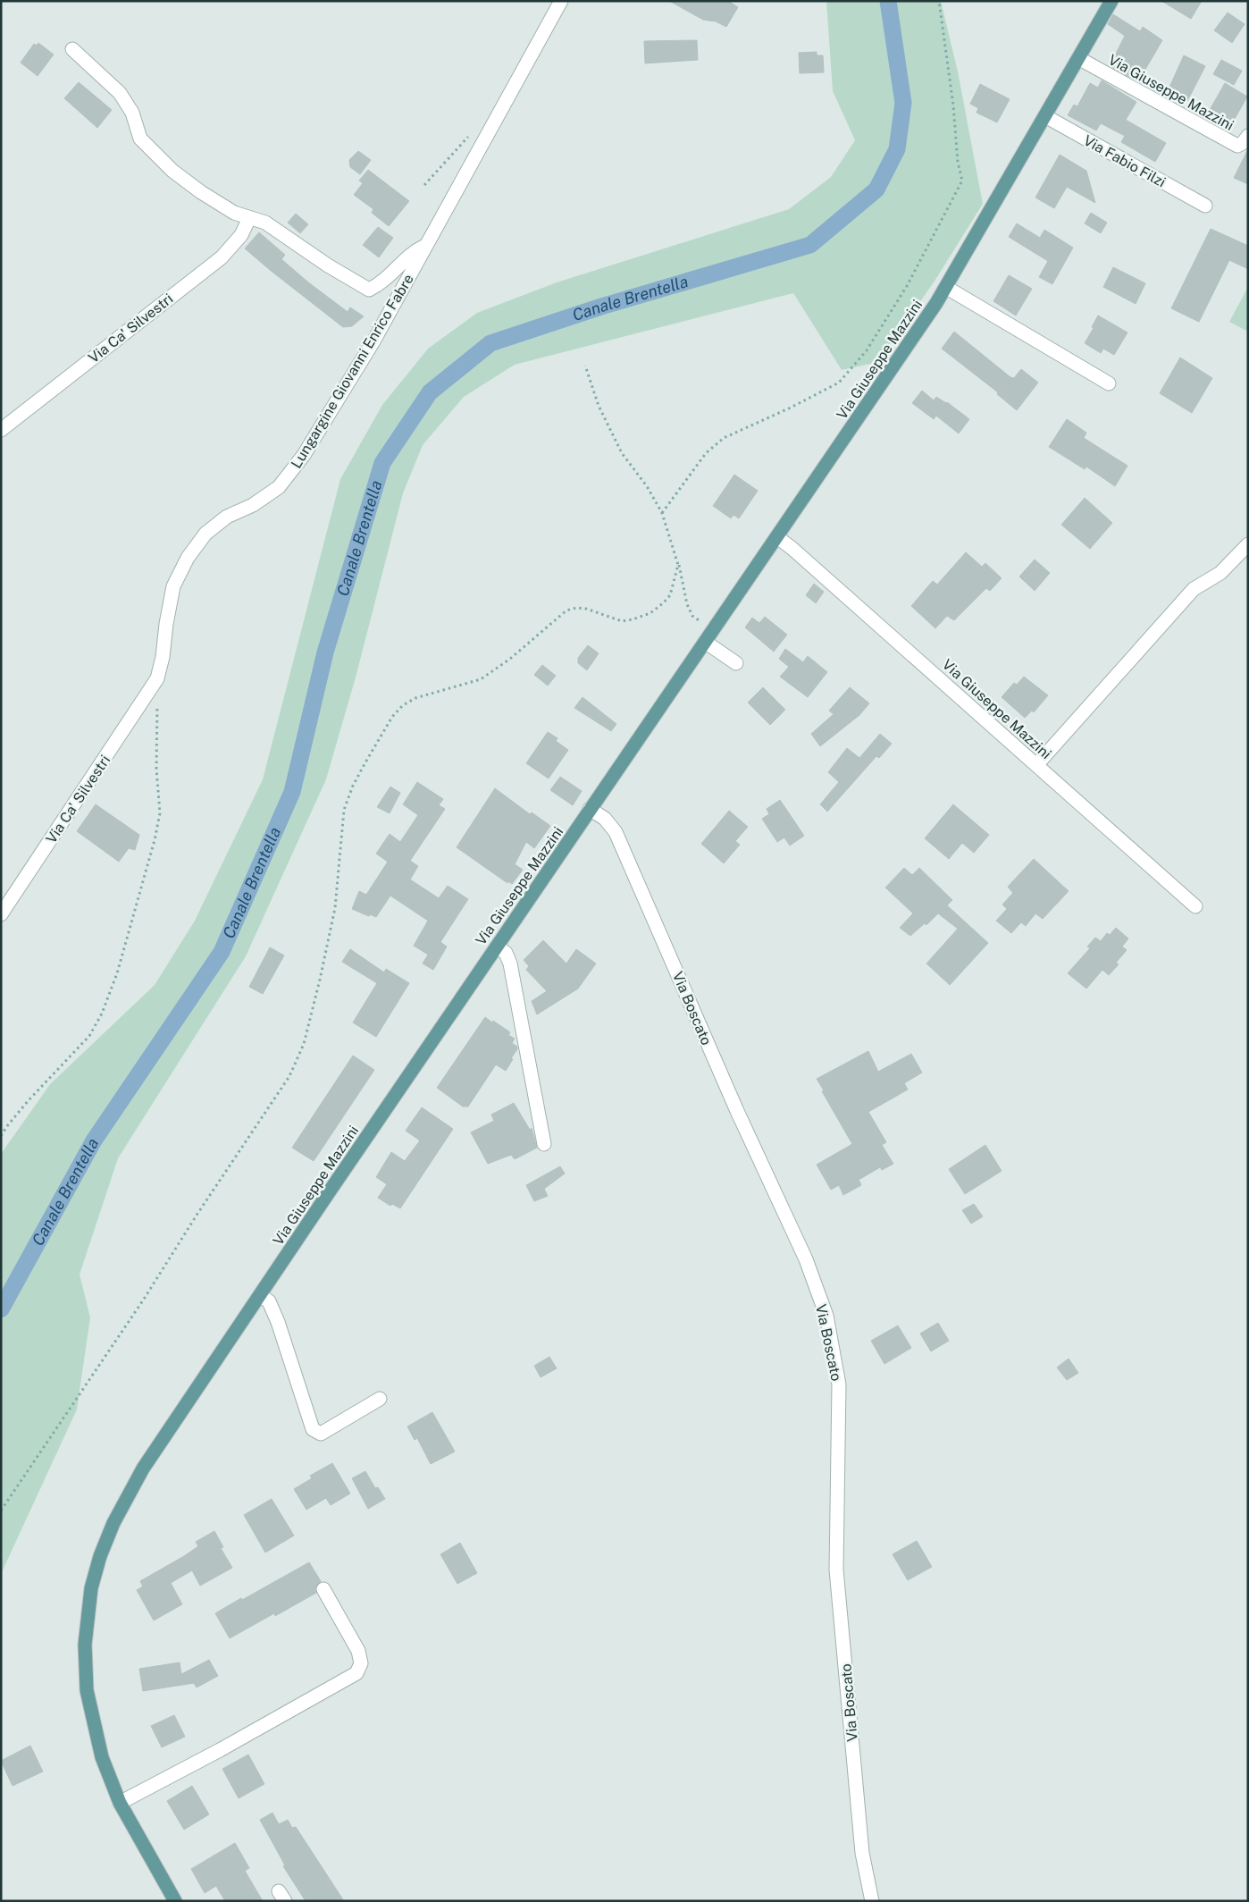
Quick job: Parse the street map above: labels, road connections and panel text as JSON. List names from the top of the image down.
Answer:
{
  "streets": {
    "main road": ["Via Giuseppe Mazzini"],
    "street": [
      "Via Fabio Filzi",
      "Via Ca' Silvestri",
      "Lungargine Giovanni Enrico Fabre",
      "Via Boscato"
    ]
  },
  "crossings": [
    ["Via Giuseppe Mazzini", "Via Fabio Filzi"],
    ["Via Giuseppe Mazzini", "Via Boscato"],
    ["Via Ca' Silvestri", "Lungargine Giovanni Enrico Fabre"]
  ],
  "water": ["Canale Brentella"]
}
